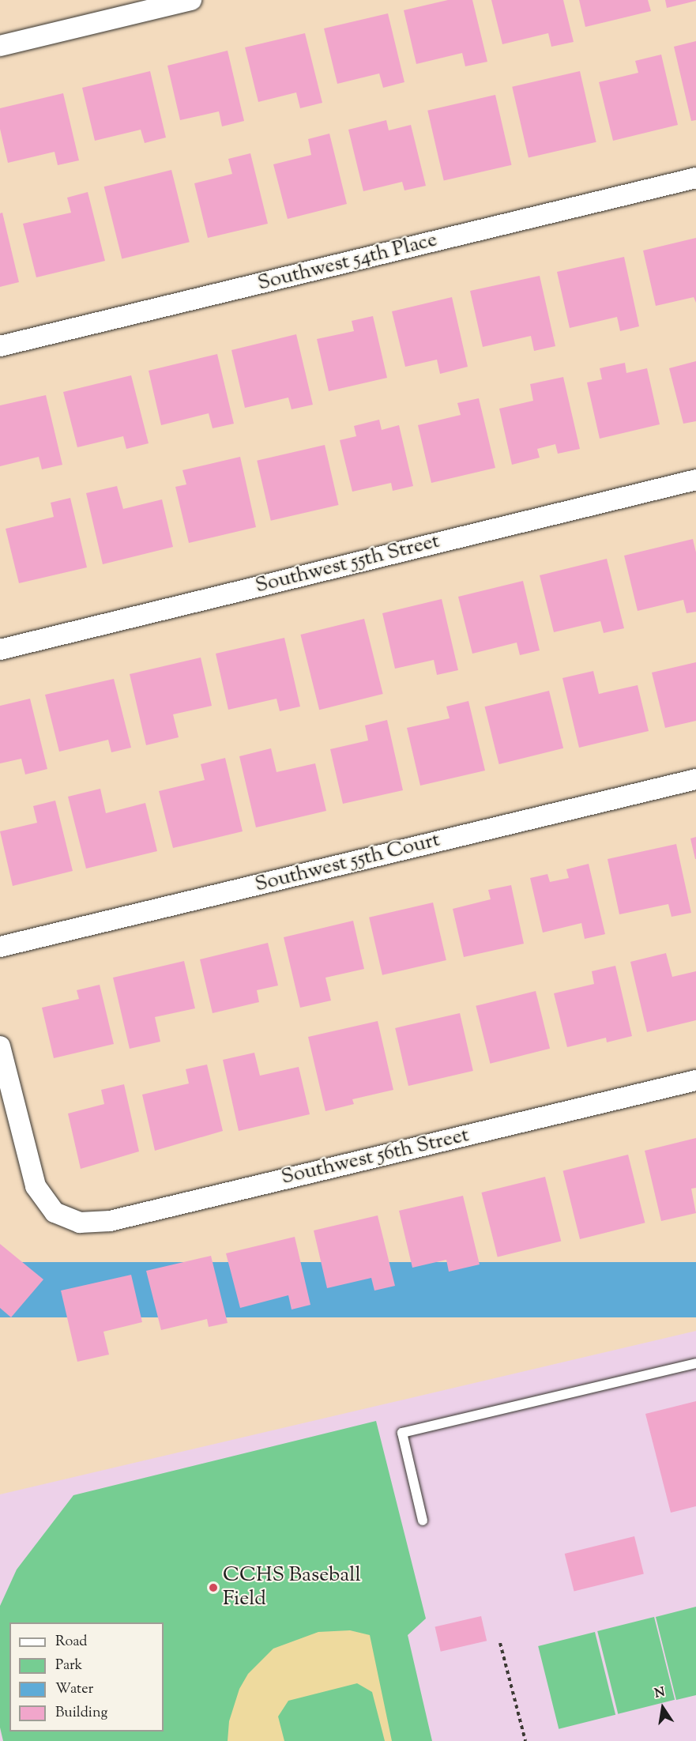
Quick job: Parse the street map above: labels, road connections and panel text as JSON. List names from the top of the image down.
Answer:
{
  "streets": {
    "street": [
      "Southwest 54th Place",
      "Southwest 55th Street",
      "Southwest 55th Court",
      "Southwest 56th Street"
    ]
  },
  "places": ["CCHS Baseball Field"],
  "legend": [
    "Road",
    "Park",
    "Water",
    "Building"
  ],
  "north": "top"
}
